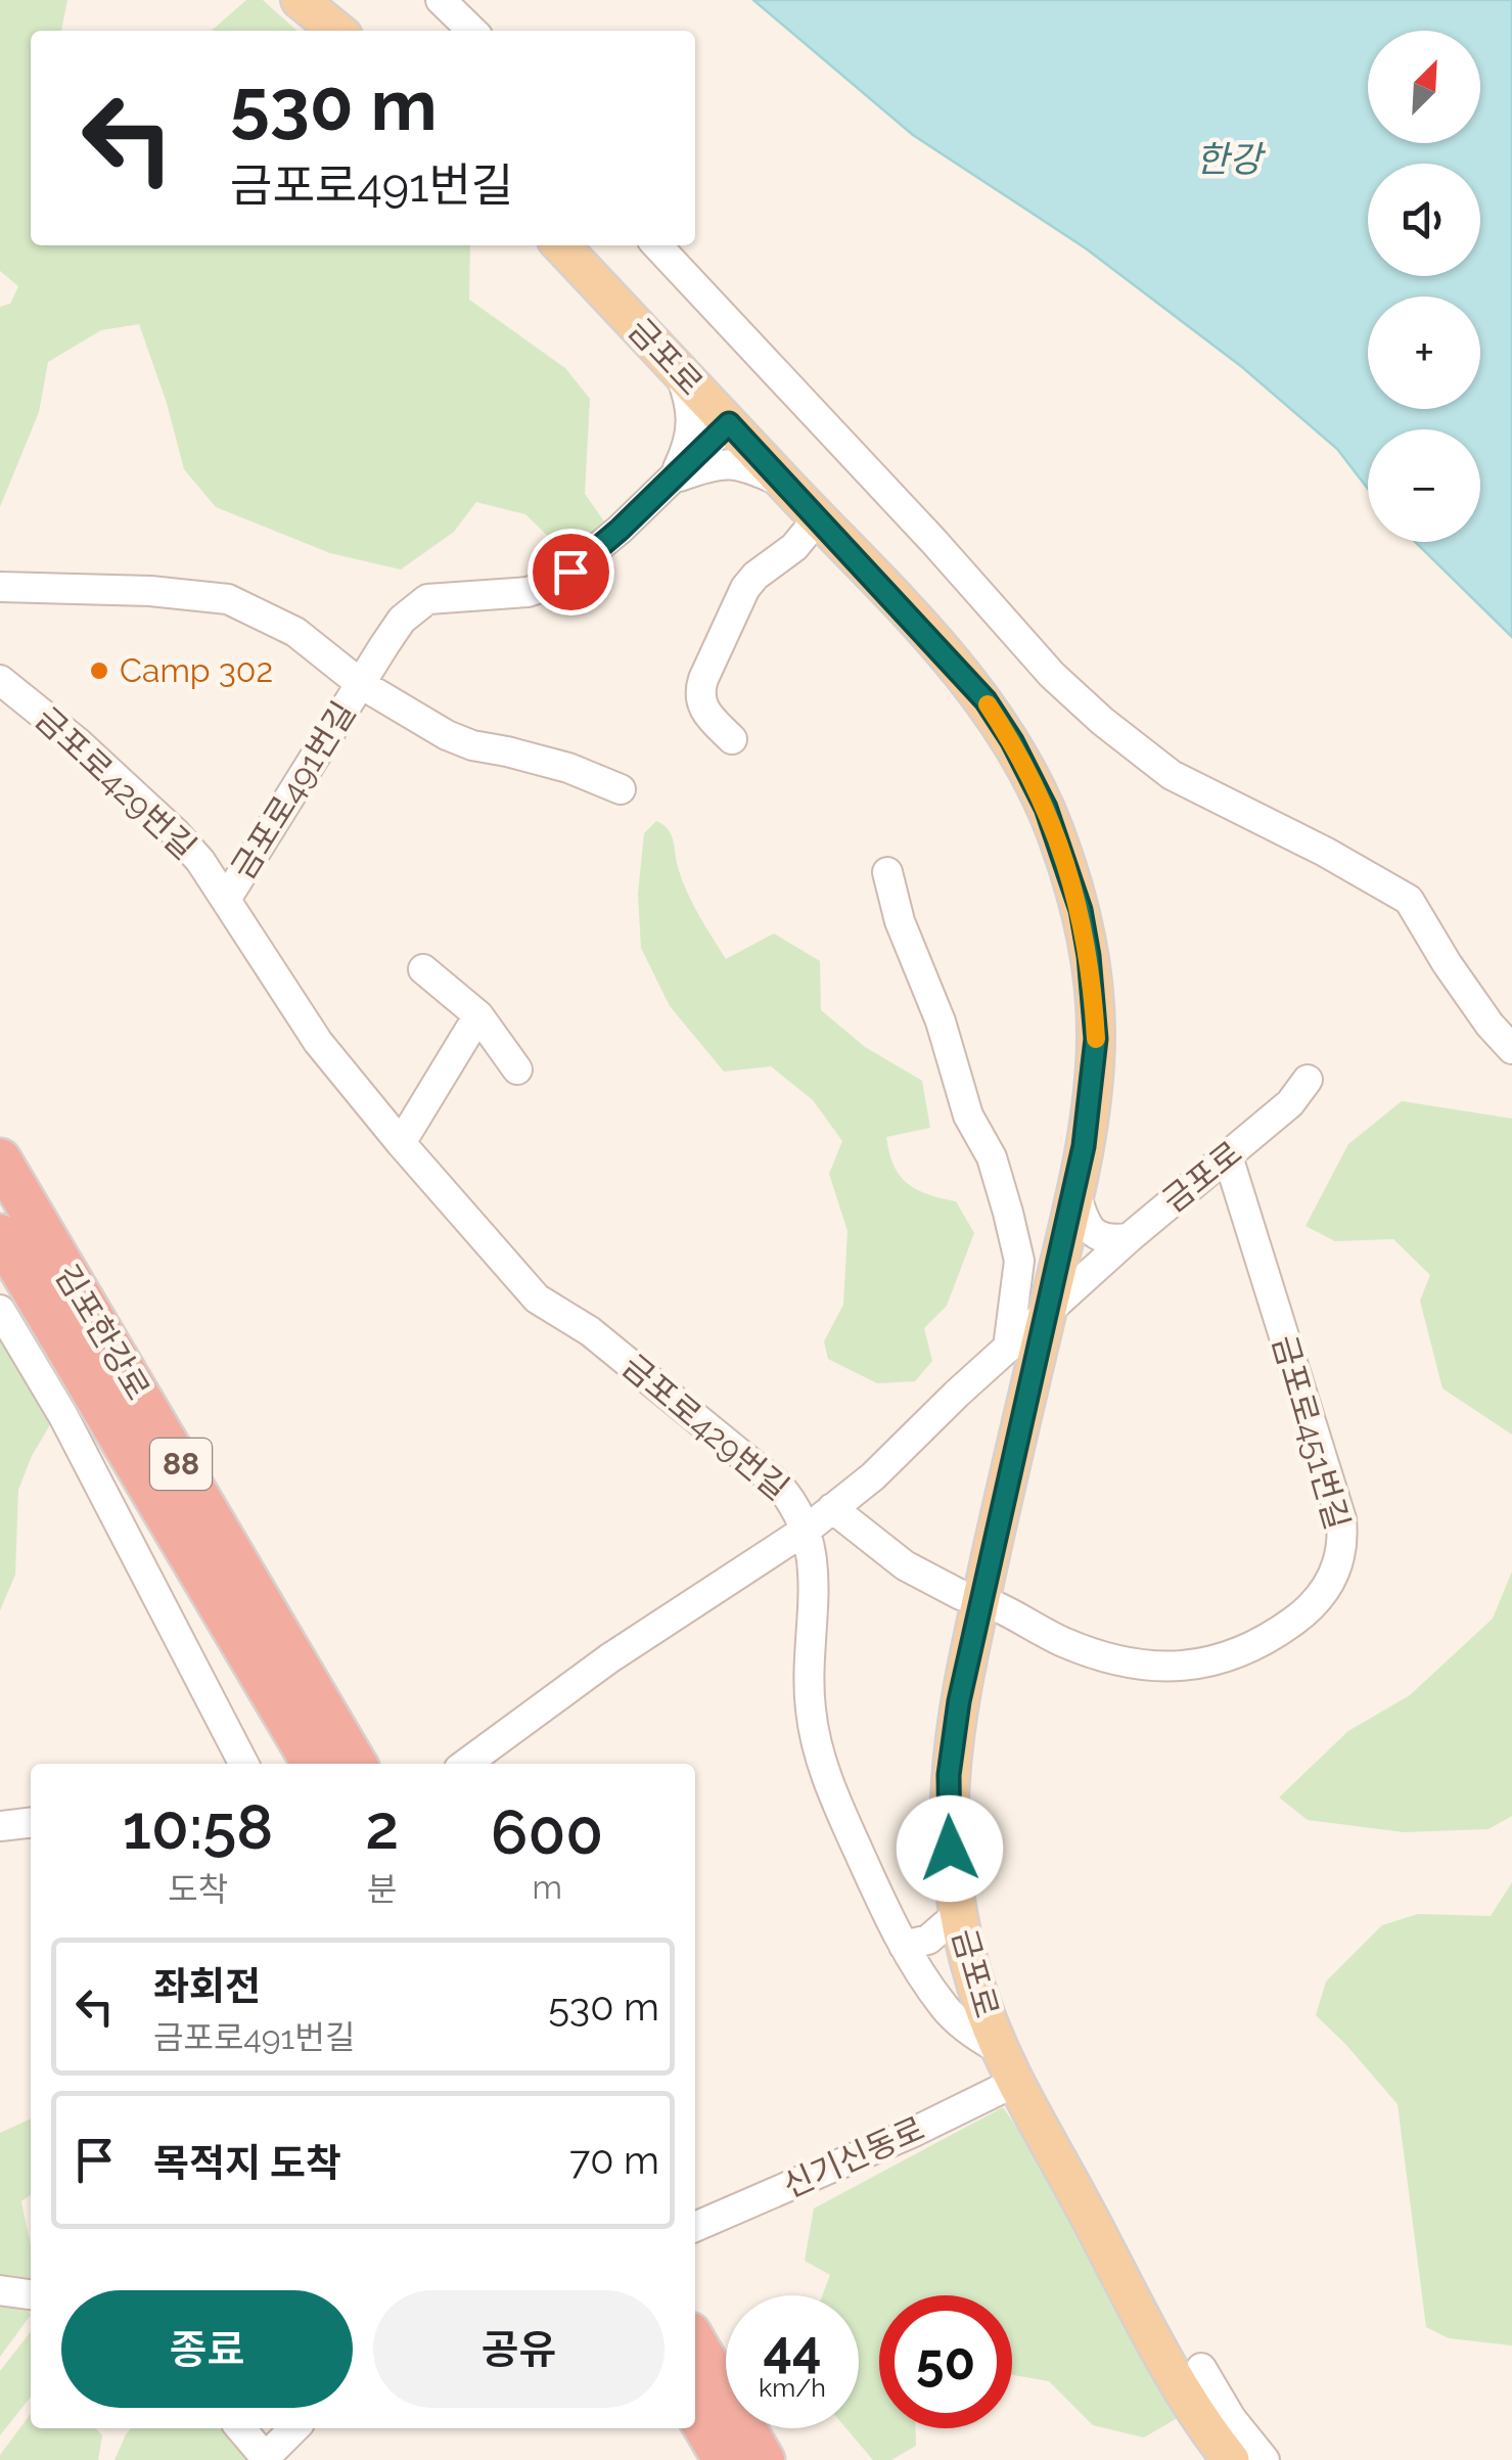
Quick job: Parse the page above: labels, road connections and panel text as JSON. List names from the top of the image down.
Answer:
{
  "streets": {
    "highway": ["김포한강로", "88"],
    "main road": ["금포로"],
    "street": [
      "금포로429번길",
      "금포로491번길",
      "금포로451번길",
      "신기신동로"
    ]
  },
  "crossings": [
    ["금포로", "금포로429번길"],
    ["금포로", "금포로491번길"],
    ["금포로", "금포로451번길"],
    ["금포로", "신기신동로"],
    ["금포로429번길", "금포로491번길"]
  ],
  "water": ["한강"],
  "places": ["Camp 302"],
  "north": "top right",
  "page": {
    "map_buttons": ["+", "−"],
    "turn": ["530 m", "금포로491번길"],
    "eta": [
      "10:58",
      "도착",
      "2",
      "분",
      "600",
      "m"
    ],
    "list": [
      {
        "name": "좌회전",
        "note": "금포로491번길",
        "value": "530 m"
      },
      {
        "name": "목적지 도착",
        "value": "70 m"
      }
    ],
    "buttons": ["종료", "공유"],
    "speed": "44 km/h",
    "limit": "50"
  }
}
